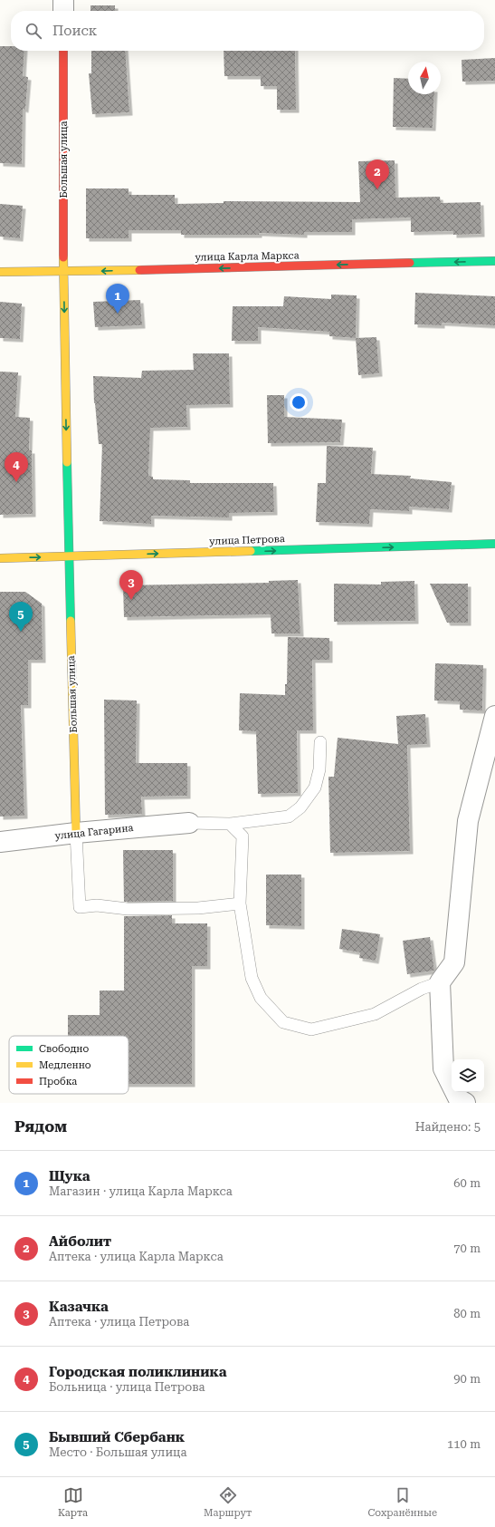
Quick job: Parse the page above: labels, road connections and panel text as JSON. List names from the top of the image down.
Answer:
{
  "streets": {
    "street": [
      "Большая улица",
      "улица Карла Маркса",
      "улица Петрова",
      "улица Гагарина"
    ]
  },
  "crossings": [
    ["Большая улица", "улица Карла Маркса"],
    ["Большая улица", "улица Петрова"],
    ["Большая улица", "улица Гагарина"]
  ],
  "one_way": ["Большая улица", "улица Карла Маркса", "улица Петрова"],
  "legend": ["Свободно", "Медленно", "Пробка"],
  "north": "top",
  "page": {
    "search": "Поиск",
    "pins": [
      "2",
      "1",
      "4",
      "3",
      "5"
    ],
    "heading": ["Рядом", "Найдено: 5"],
    "list": [
      {
        "mark": "1",
        "name": "Щука",
        "note": "Магазин · улица Карла Маркса",
        "value": "60 m"
      },
      {
        "mark": "2",
        "name": "Айболит",
        "note": "Аптека · улица Карла Маркса",
        "value": "70 m"
      },
      {
        "mark": "3",
        "name": "Казачка",
        "note": "Аптека · улица Петрова",
        "value": "80 m"
      },
      {
        "mark": "4",
        "name": "Городская поликлиника",
        "note": "Больница · улица Петрова",
        "value": "90 m"
      },
      {
        "mark": "5",
        "name": "Бывший Сбербанк",
        "note": "Место · Большая улица",
        "value": "110 m"
      }
    ],
    "nav": ["Карта", "Маршрут", "Сохранённые"]
  }
}
